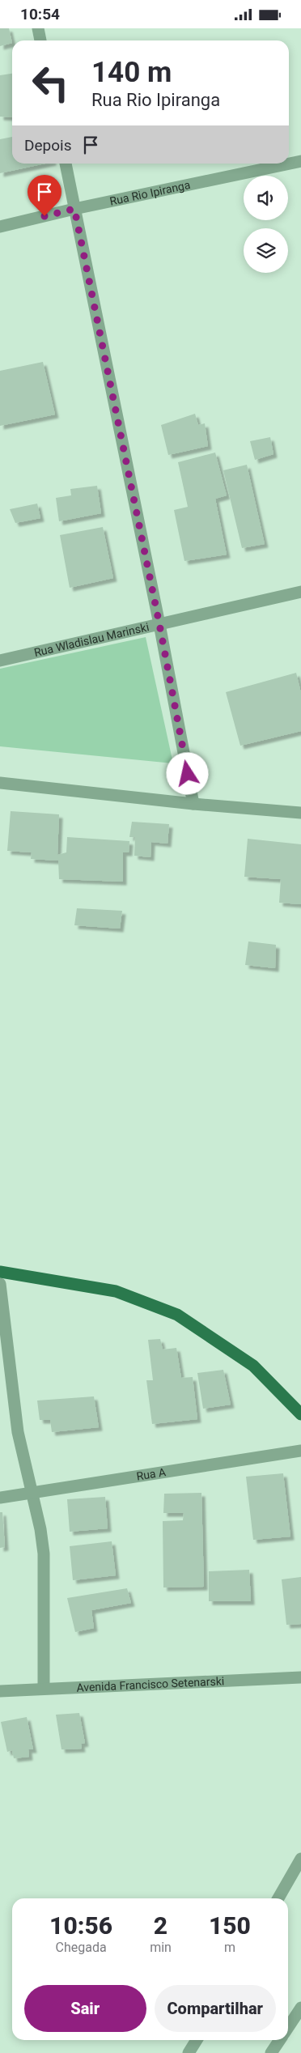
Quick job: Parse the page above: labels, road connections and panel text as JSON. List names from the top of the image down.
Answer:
{
  "streets": {
    "street": [
      "Rua Rio Ipiranga",
      "Rua Wladislau Marinski",
      "Rua A",
      "Avenida Francisco Setenarski"
    ]
  },
  "page": {
    "status": "10:54",
    "turn": ["140 m", "Rua Rio Ipiranga"],
    "then": "Depois",
    "eta": [
      "10:56",
      "Chegada",
      "2",
      "min",
      "150",
      "m"
    ],
    "buttons": ["Sair", "Compartilhar"]
  }
}
